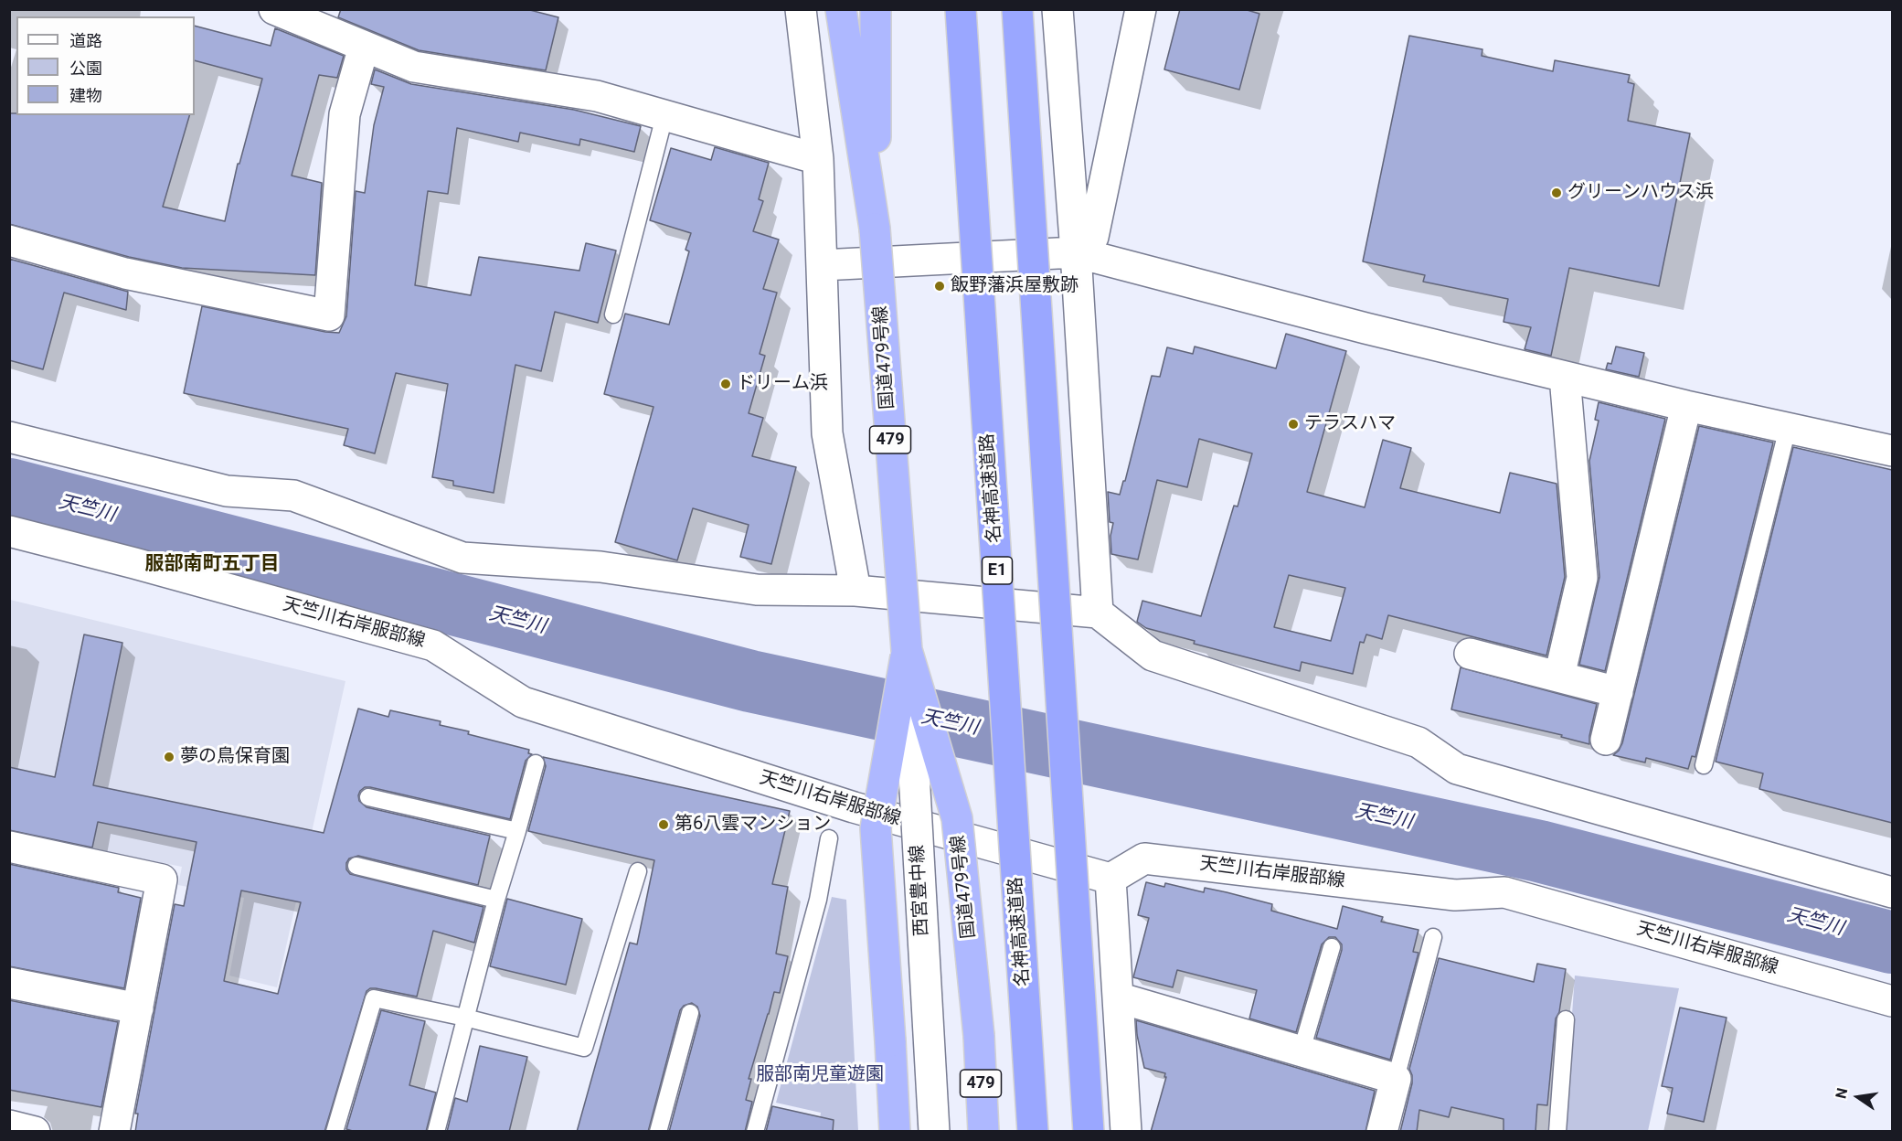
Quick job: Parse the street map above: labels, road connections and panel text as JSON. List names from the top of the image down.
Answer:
{
  "streets": {
    "highway": [
      "国道479号線",
      "479",
      "名神高速道路",
      "E1"
    ],
    "street": ["天竺川右岸服部線", "西宮豊中線"]
  },
  "crossings": [
    ["国道479号線", "西宮豊中線"]
  ],
  "districts": ["服部南町五丁目"],
  "water": ["天竺川"],
  "parks": ["服部南児童遊園"],
  "places": [
    "グリーンハウス浜",
    "飯野藩浜屋敷跡",
    "ドリーム浜",
    "テラスハマ",
    "夢の鳥保育園",
    "第6八雲マンション"
  ],
  "legend": ["道路", "公園", "建物"],
  "north": "left"
}
